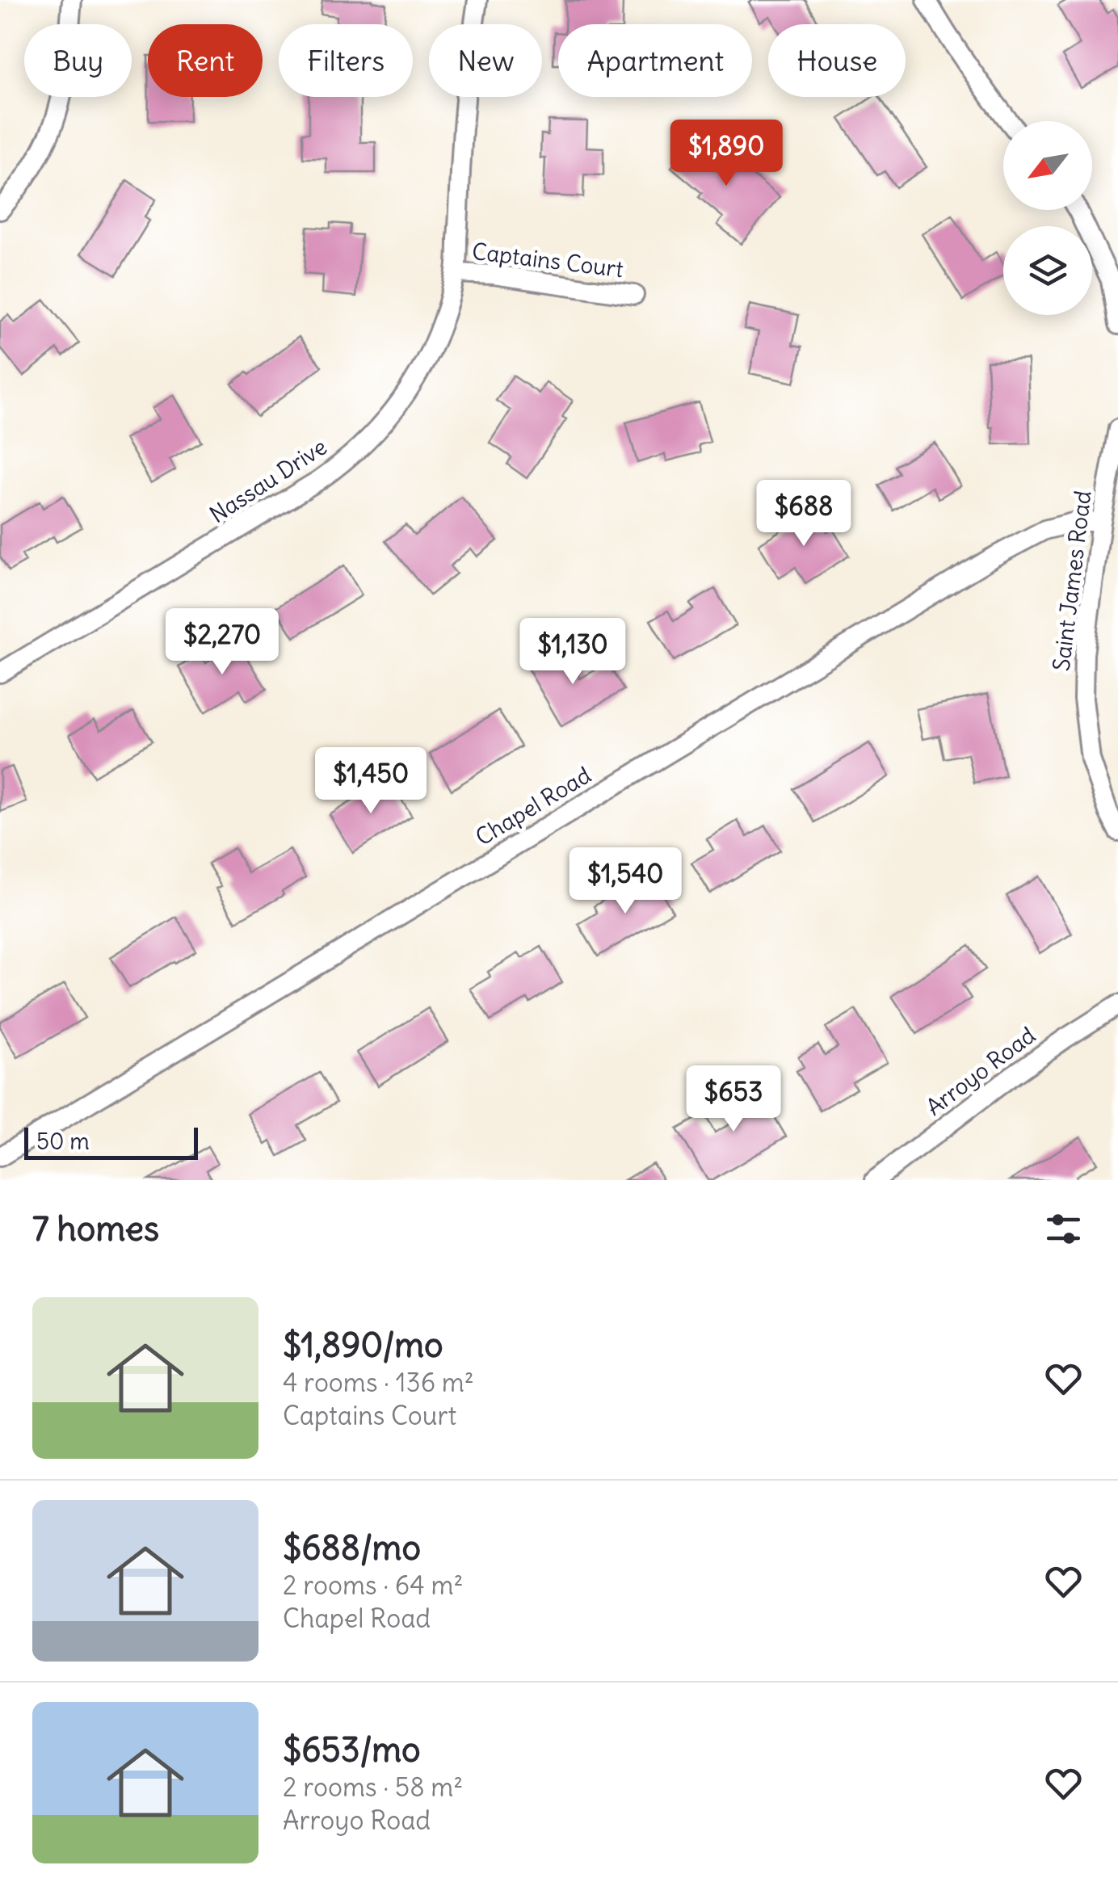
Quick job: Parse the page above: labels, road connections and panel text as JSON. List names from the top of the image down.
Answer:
{
  "streets": {
    "street": [
      "Captains Court",
      "Nassau Drive",
      "Saint James Road",
      "Chapel Road",
      "Arroyo Road"
    ]
  },
  "crossings": [
    ["Captains Court", "Nassau Drive"],
    ["Saint James Road", "Chapel Road"]
  ],
  "scale_bar": "50 m",
  "north": "bottom left",
  "page": {
    "chip": [
      "Buy",
      "Rent",
      "Filters",
      "New",
      "Apartment",
      "House"
    ],
    "price": [
      "$1,890",
      "$688",
      "$2,270",
      "$1,130",
      "$1,450",
      "$1,540",
      "$653"
    ],
    "scale": "50 m",
    "heading": "7 homes",
    "list": [
      {
        "name": "$1,890/mo",
        "note": "4 rooms · 136 m² · Captains Court"
      },
      {
        "name": "$688/mo",
        "note": "2 rooms · 64 m² · Chapel Road"
      },
      {
        "name": "$653/mo",
        "note": "2 rooms · 58 m² · Arroyo Road"
      }
    ]
  }
}
